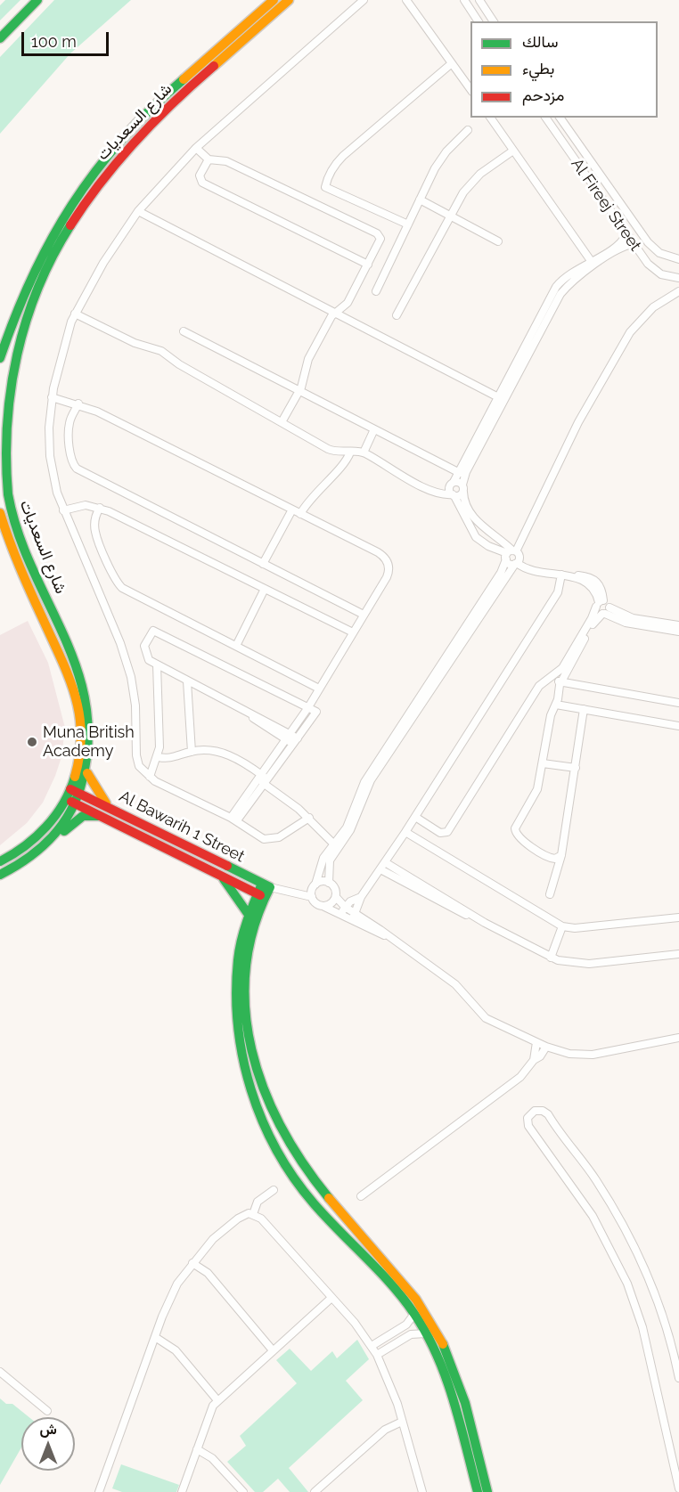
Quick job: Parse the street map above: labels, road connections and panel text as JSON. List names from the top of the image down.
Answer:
{
  "streets": {
    "main road": ["شارع السعديات", "Al Bawarih 1 Street"],
    "street": ["Al Fireej Street"]
  },
  "crossings": [
    ["شارع السعديات", "Al Bawarih 1 Street"]
  ],
  "places": ["Muna British Academy"],
  "legend": ["سالك", "بطيء", "مزدحم"],
  "scale_bar": "100 m",
  "north": "top"
}
